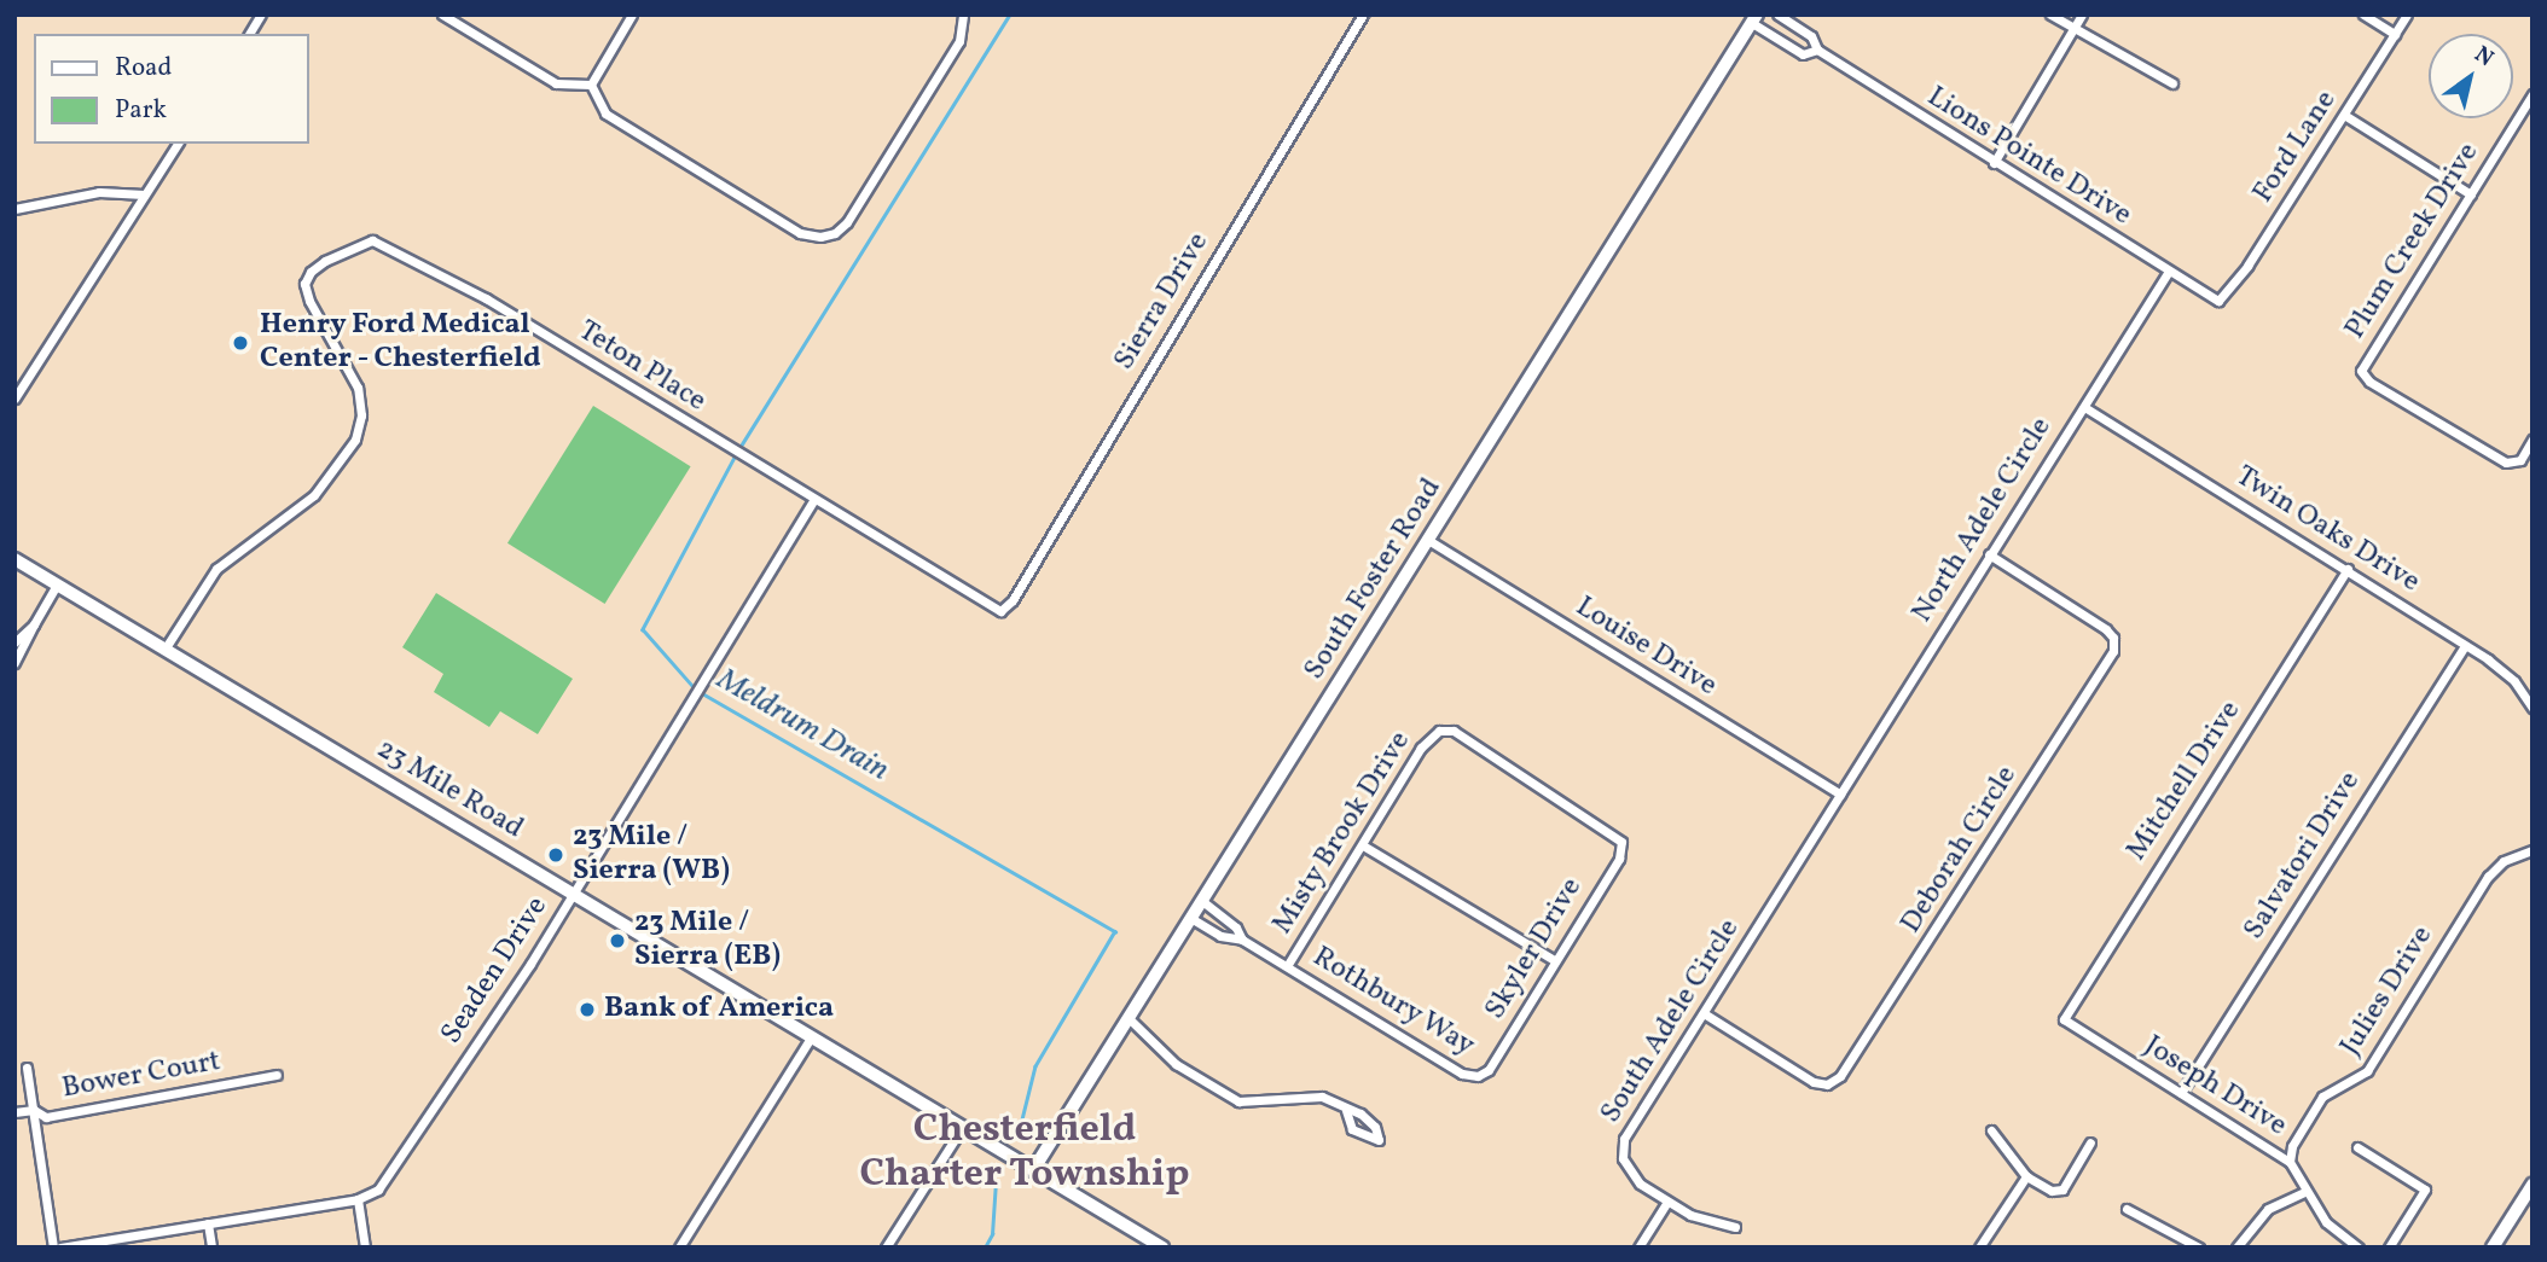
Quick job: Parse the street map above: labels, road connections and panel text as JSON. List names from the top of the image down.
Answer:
{
  "streets": {
    "main road": ["23 Mile Road"],
    "street": [
      "Ford Lane",
      "Lions Pointe Drive",
      "Plum Creek Drive",
      "Sierra Drive",
      "Teton Place",
      "North Adele Circle",
      "Twin Oaks Drive",
      "South Foster Road",
      "Louise Drive",
      "Mitchell Drive",
      "Misty Brook Drive",
      "Deborah Circle",
      "Salvatori Drive",
      "Skyler Drive",
      "Seaden Drive",
      "Julies Drive",
      "Rothbury Way",
      "South Adele Circle",
      "Bower Court",
      "Joseph Drive"
    ]
  },
  "crossings": [
    ["Ford Lane", "Lions Pointe Drive"],
    ["Lions Pointe Drive", "North Adele Circle"],
    ["Sierra Drive", "Teton Place"],
    ["Teton Place", "23 Mile Road"],
    ["Teton Place", "Seaden Drive"],
    ["North Adele Circle", "Twin Oaks Drive"],
    ["North Adele Circle", "Louise Drive"],
    ["North Adele Circle", "Deborah Circle"],
    ["North Adele Circle", "South Adele Circle"],
    ["Twin Oaks Drive", "Mitchell Drive"],
    ["Twin Oaks Drive", "Salvatori Drive"],
    ["South Foster Road", "Louise Drive"],
    ["South Foster Road", "23 Mile Road"],
    ["South Foster Road", "Rothbury Way"],
    ["Louise Drive", "South Adele Circle"],
    ["Mitchell Drive", "Joseph Drive"],
    ["23 Mile Road", "Seaden Drive"],
    ["Misty Brook Drive", "Skyler Drive"],
    ["Misty Brook Drive", "Rothbury Way"],
    ["Deborah Circle", "South Adele Circle"],
    ["Salvatori Drive", "Joseph Drive"],
    ["Skyler Drive", "Rothbury Way"],
    ["Julies Drive", "Joseph Drive"]
  ],
  "districts": ["Chesterfield Charter Township"],
  "water": ["Meldrum Drain"],
  "places": [
    "Henry Ford Medical Center - Chesterfield",
    "23 Mile / Sierra (WB)",
    "23 Mile / Sierra (EB)",
    "Bank of America"
  ],
  "legend": ["Road", "Park"],
  "north": "top right"
}
